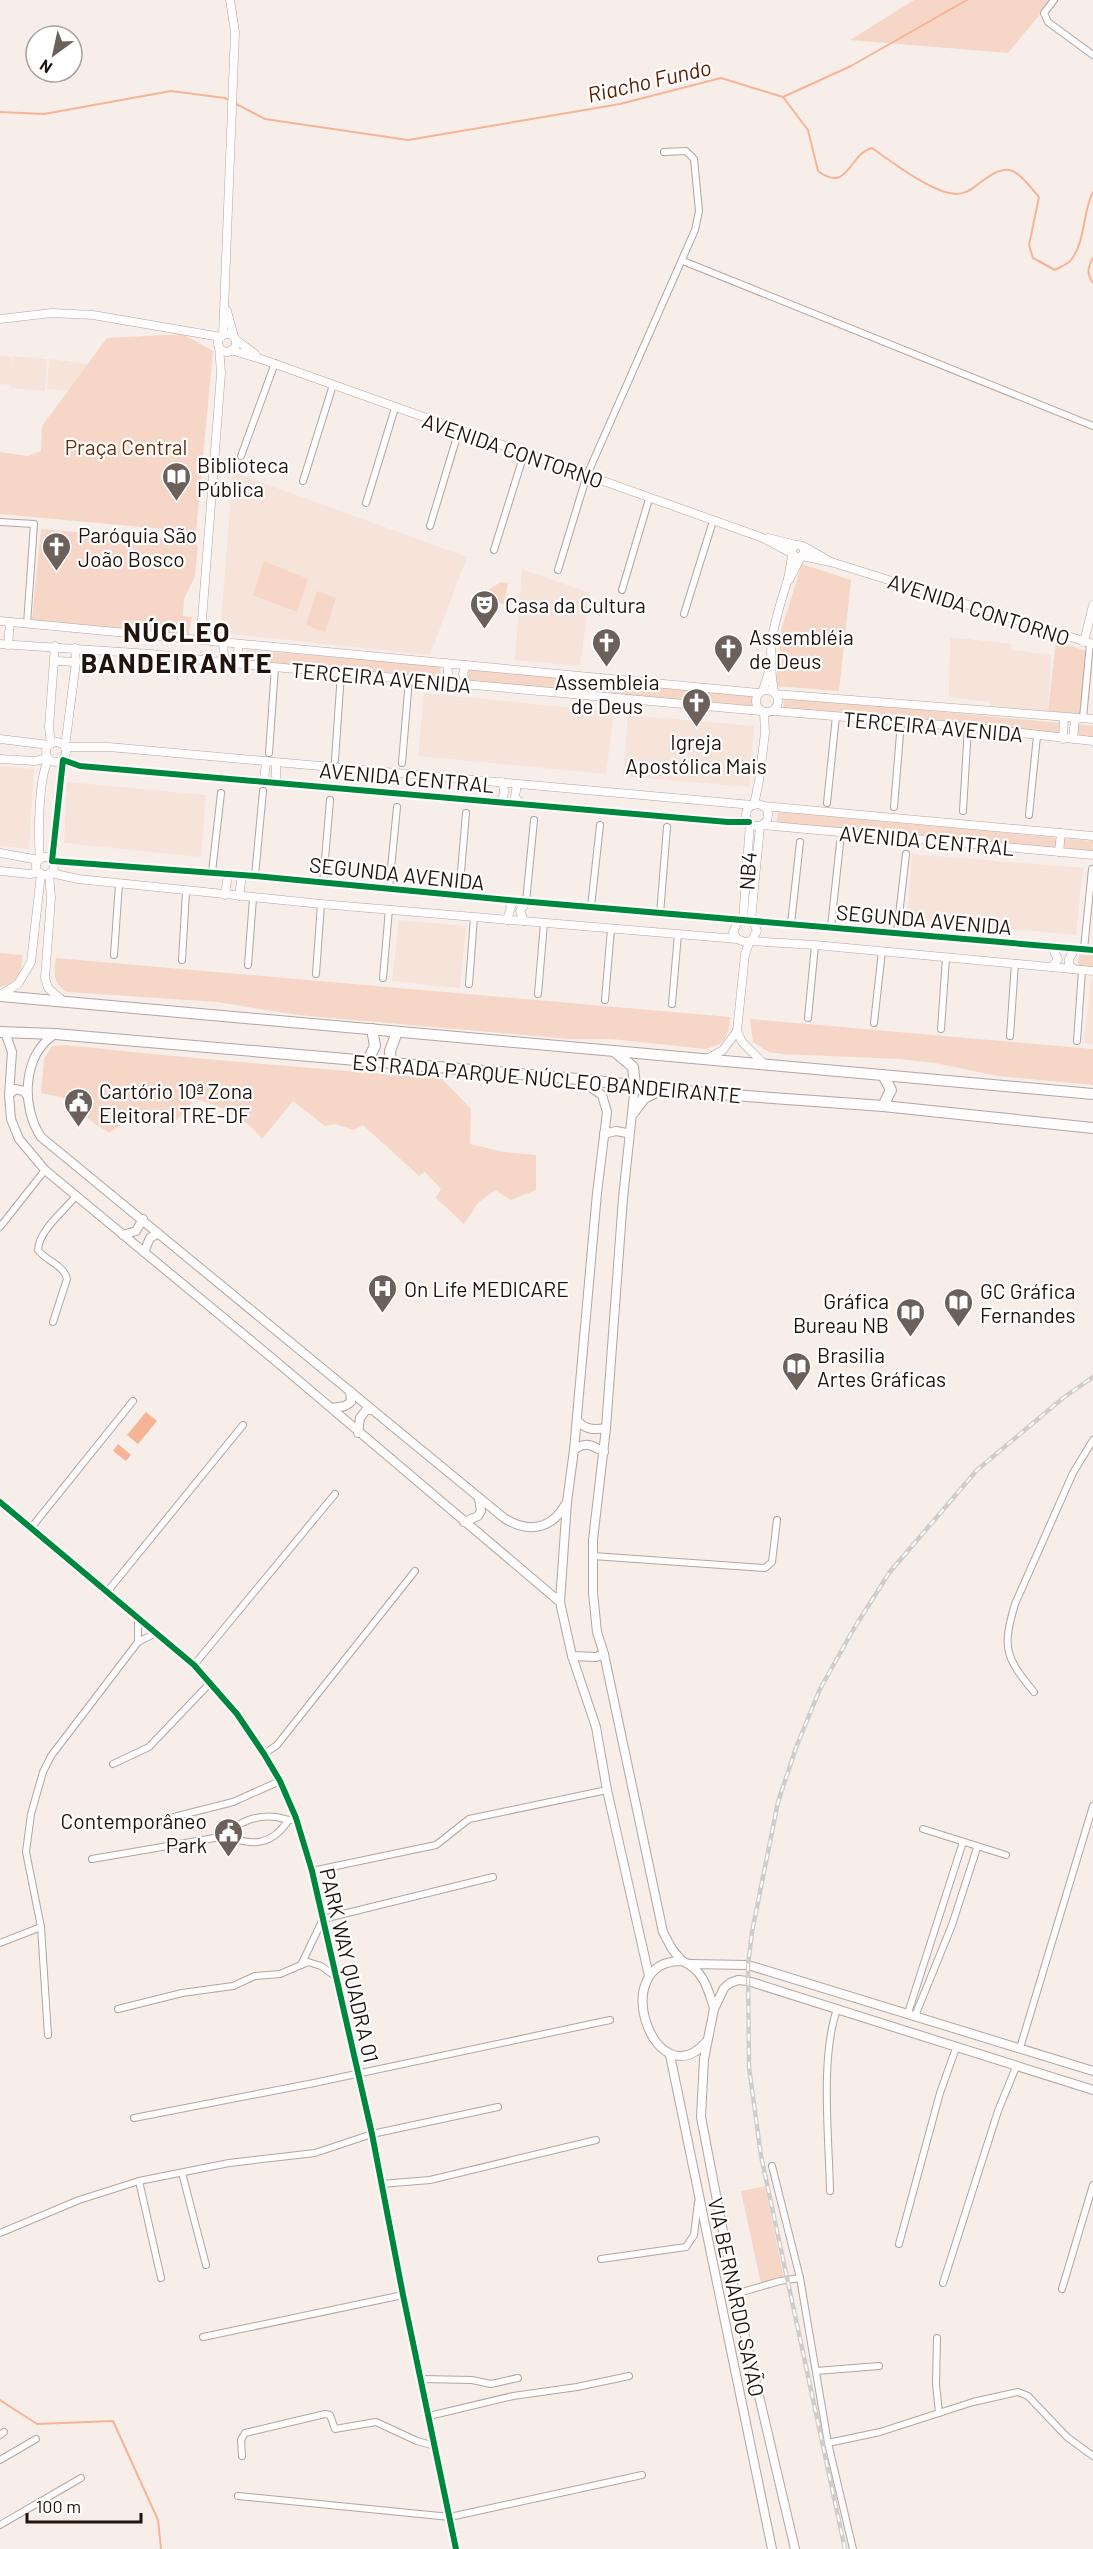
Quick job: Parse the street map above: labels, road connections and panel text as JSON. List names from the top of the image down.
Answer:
{
  "streets": {
    "highway": ["ESTRADA PARQUE NÚCLEO BANDEIRANTE"],
    "main road": ["VIA BERNARDO SAYÃO"],
    "street": [
      "AVENIDA CONTORNO",
      "TERCEIRA AVENIDA",
      "AVENIDA CENTRAL",
      "NB4",
      "SEGUNDA AVENIDA",
      "PARK WAY QUADRA 01"
    ]
  },
  "crossings": [
    ["AVENIDA CENTRAL", "NB4"],
    ["NB4", "SEGUNDA AVENIDA"]
  ],
  "districts": ["NÚCLEO BANDEIRANTE"],
  "water": ["Riacho Fundo"],
  "parks": ["Praça Central"],
  "places": {
    "library": [
      "Biblioteca Pública",
      "GC Gráfica Fernandes",
      "Gráfica Bureau NB",
      "Brasilia Artes Gráficas"
    ],
    "church": [
      "Paróquia São João Bosco",
      "Assembleia de Deus",
      "Assembléia de Deus",
      "Igreja Apostólica Mais"
    ],
    "theatre": ["Casa da Cultura"],
    "public building": ["Cartório 10ª Zona Eleitoral TRE-DF", "Contemporâneo Park"],
    "hospital": ["On Life MEDICARE"]
  },
  "scale_bar": "100 m",
  "north": "bottom left"
}
